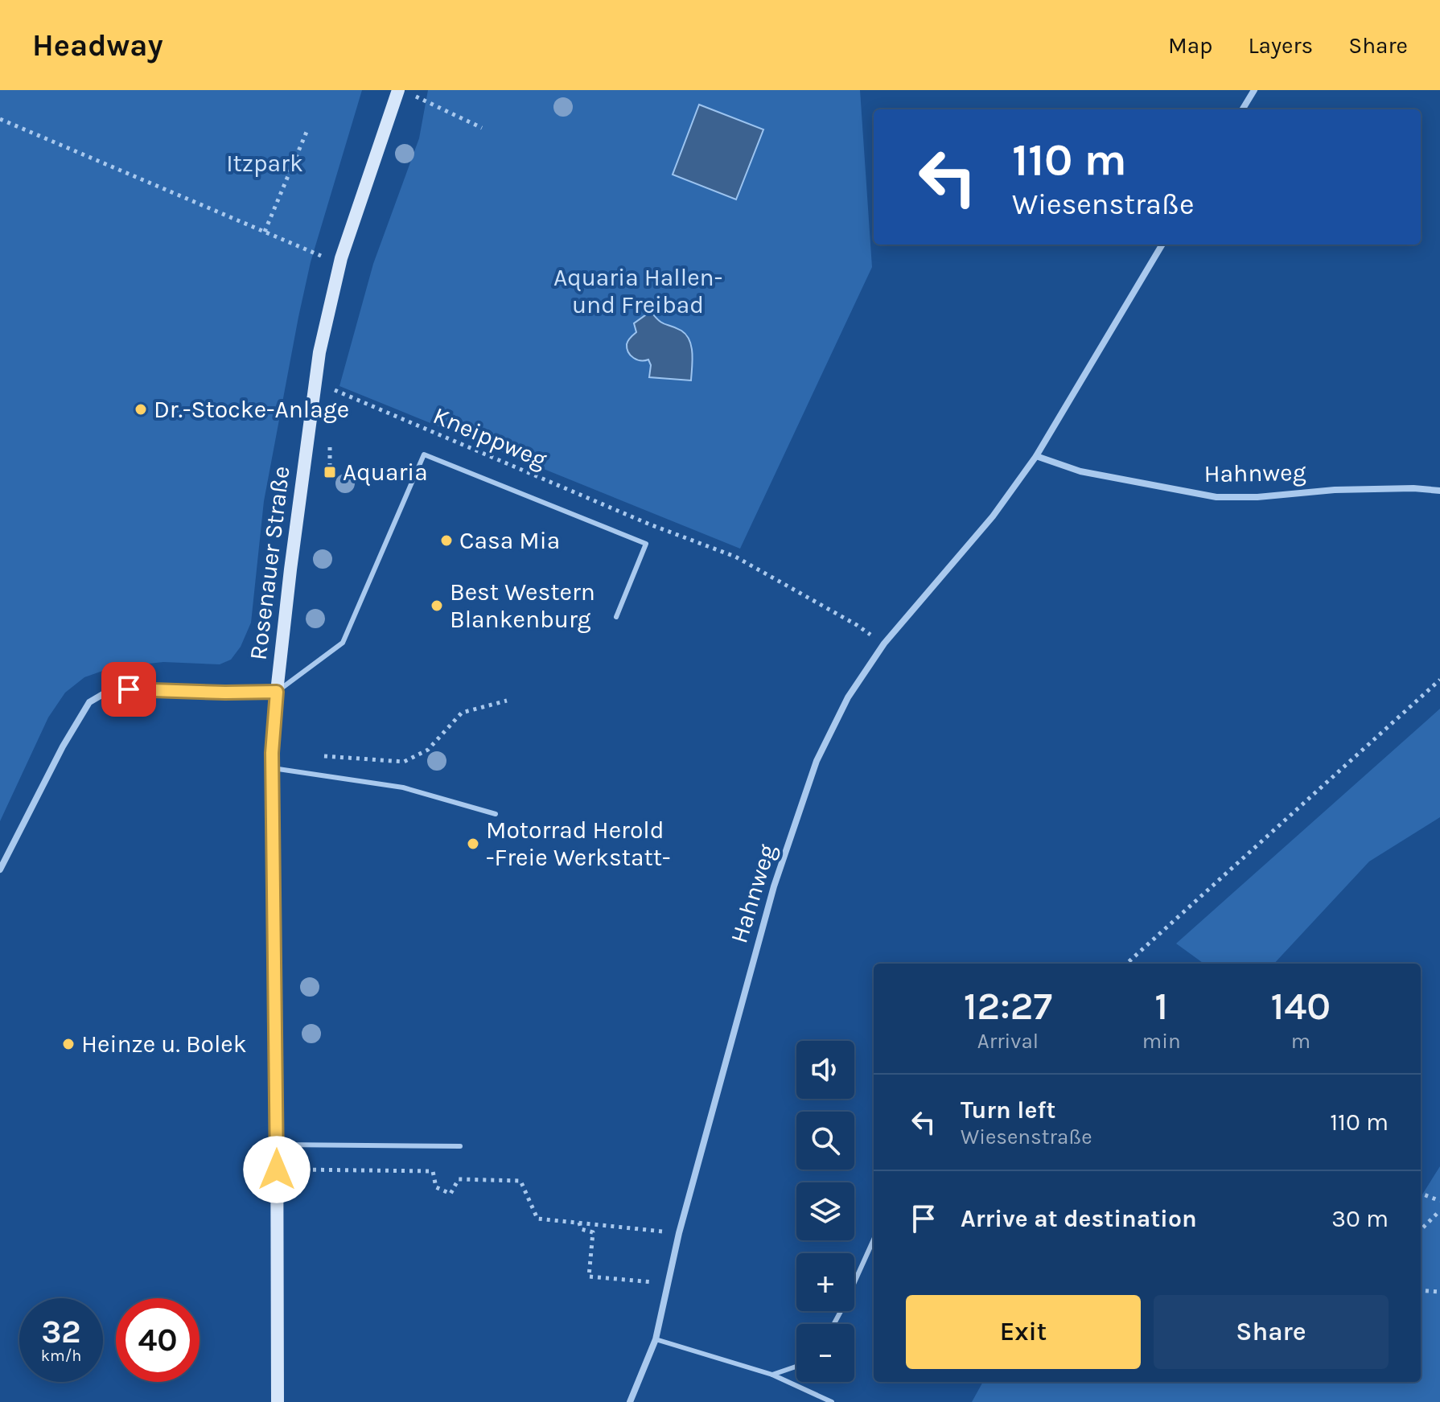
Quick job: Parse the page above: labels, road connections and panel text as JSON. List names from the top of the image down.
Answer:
{
  "streets": {
    "street": ["Hahnweg", "Rosenauer Straße"],
    "path": ["Kneippweg"]
  },
  "crossings": [
    ["Kneippweg", "Rosenauer Straße"]
  ],
  "parks": ["Itzpark", "Aquaria Hallen- und Freibad"],
  "places": {
    "other": [
      "Dr.-Stocke-Anlage",
      "Casa Mia",
      "Best Western Blankenburg",
      "Motorrad Herold -Freie Werkstatt-",
      "Heinze u. Bolek"
    ],
    "transit": ["Aquaria"]
  },
  "page": {
    "header": "Headway",
    "nav": ["Map", "Layers", "Share"],
    "turn": ["110 m", "Wiesenstraße"],
    "eta": [
      "12:27",
      "Arrival",
      "1",
      "min",
      "140",
      "m"
    ],
    "map_buttons": ["+", "−"],
    "list": [
      {
        "name": "Turn left",
        "note": "Wiesenstraße",
        "value": "110 m"
      },
      {
        "name": "Arrive at destination",
        "value": "30 m"
      }
    ],
    "buttons": ["Exit", "Share"],
    "speed": "32 km/h",
    "limit": "40"
  }
}
